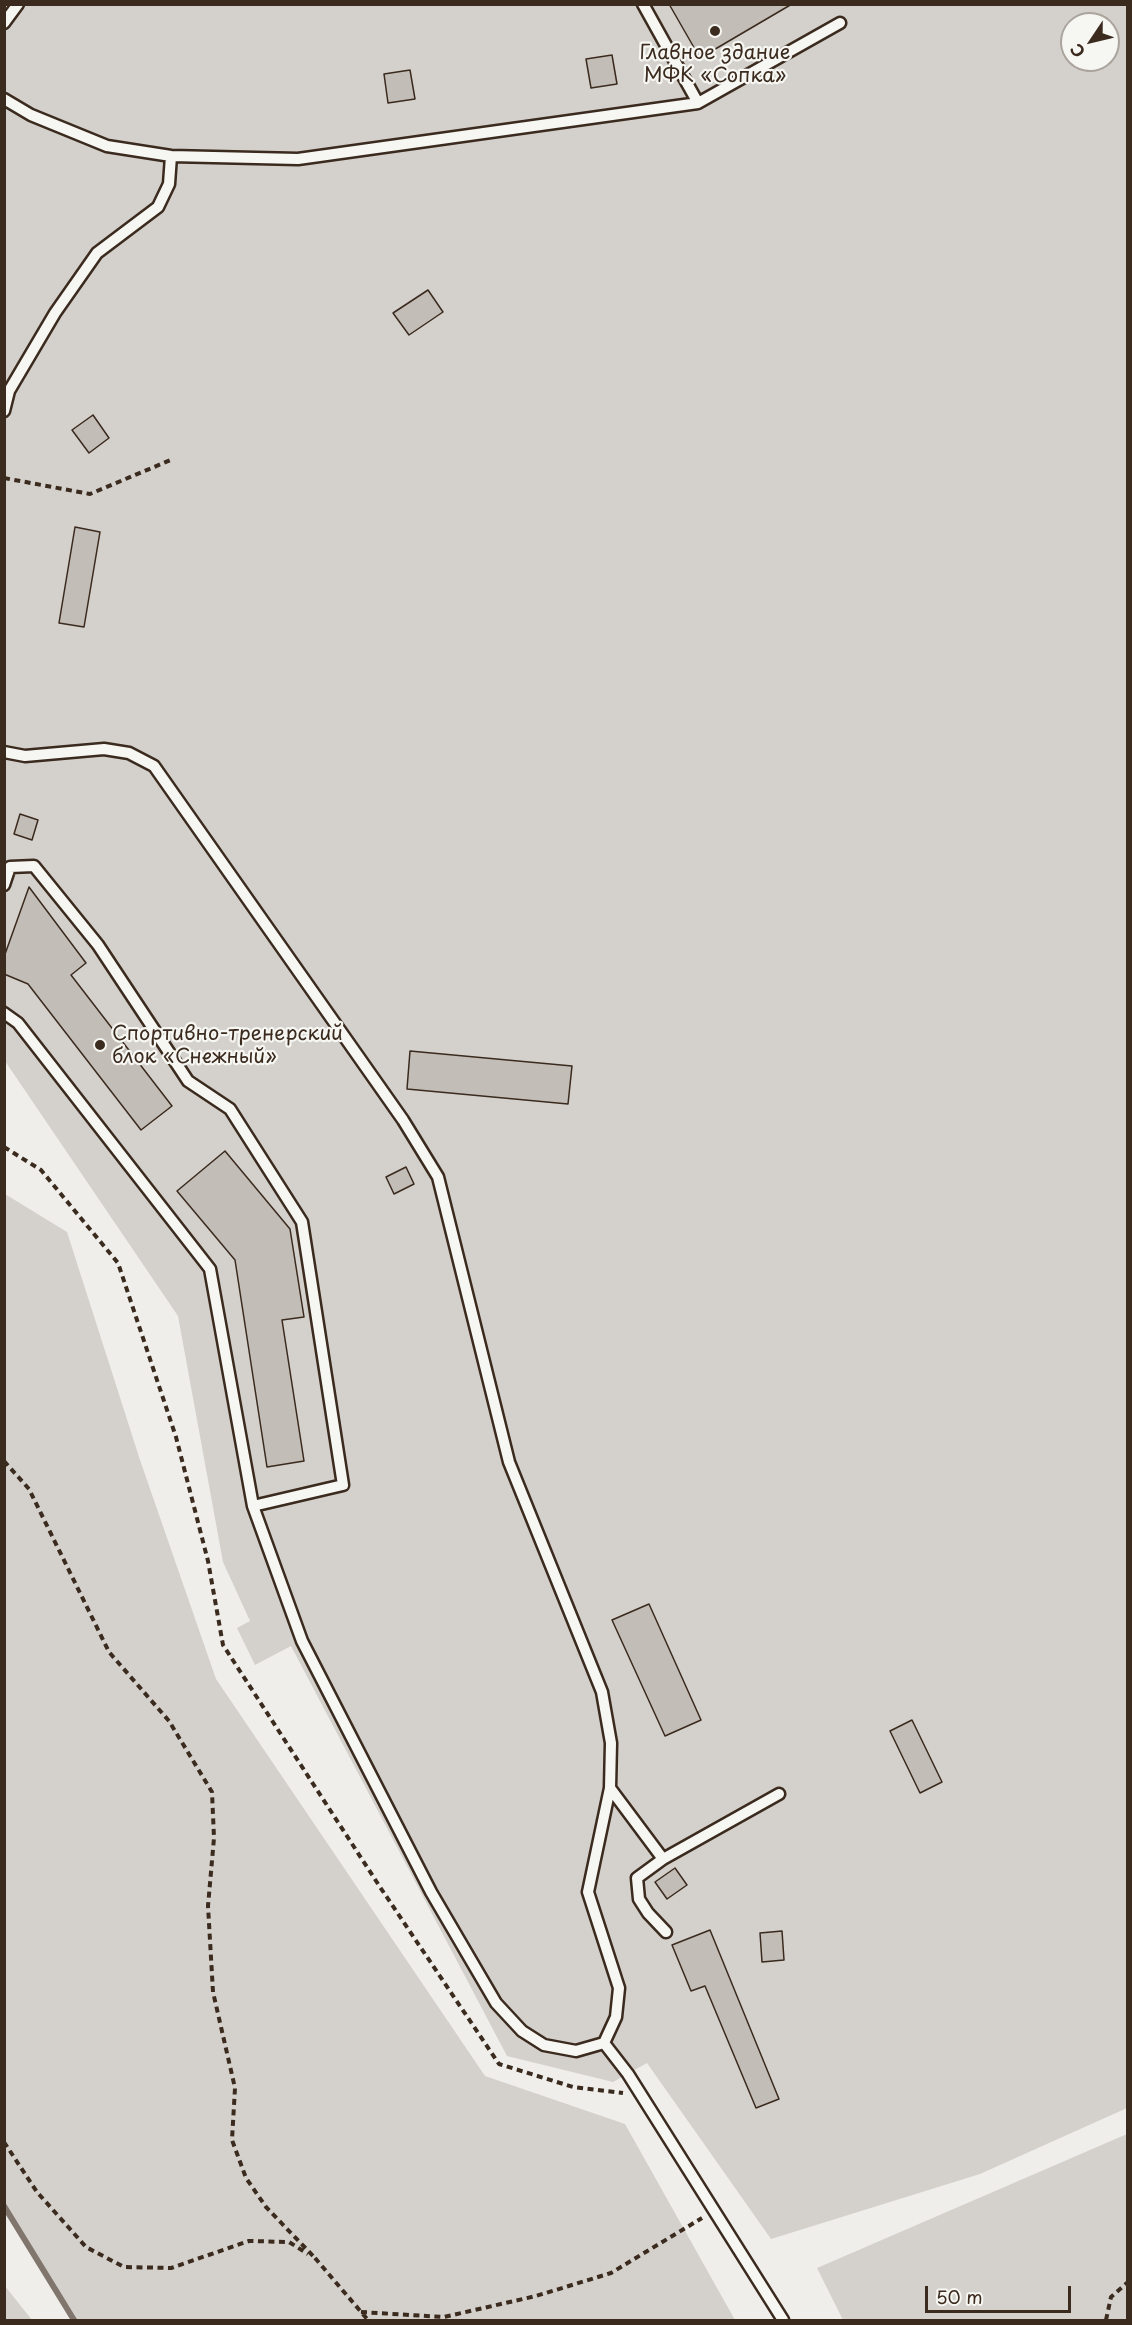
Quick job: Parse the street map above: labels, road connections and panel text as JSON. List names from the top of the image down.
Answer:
{
  "places": ["Главное здание МФК «Сопка»", "Спортивно-тренерский блок «Снежный»"],
  "scale_bar": "50 m",
  "north": "bottom left"
}
